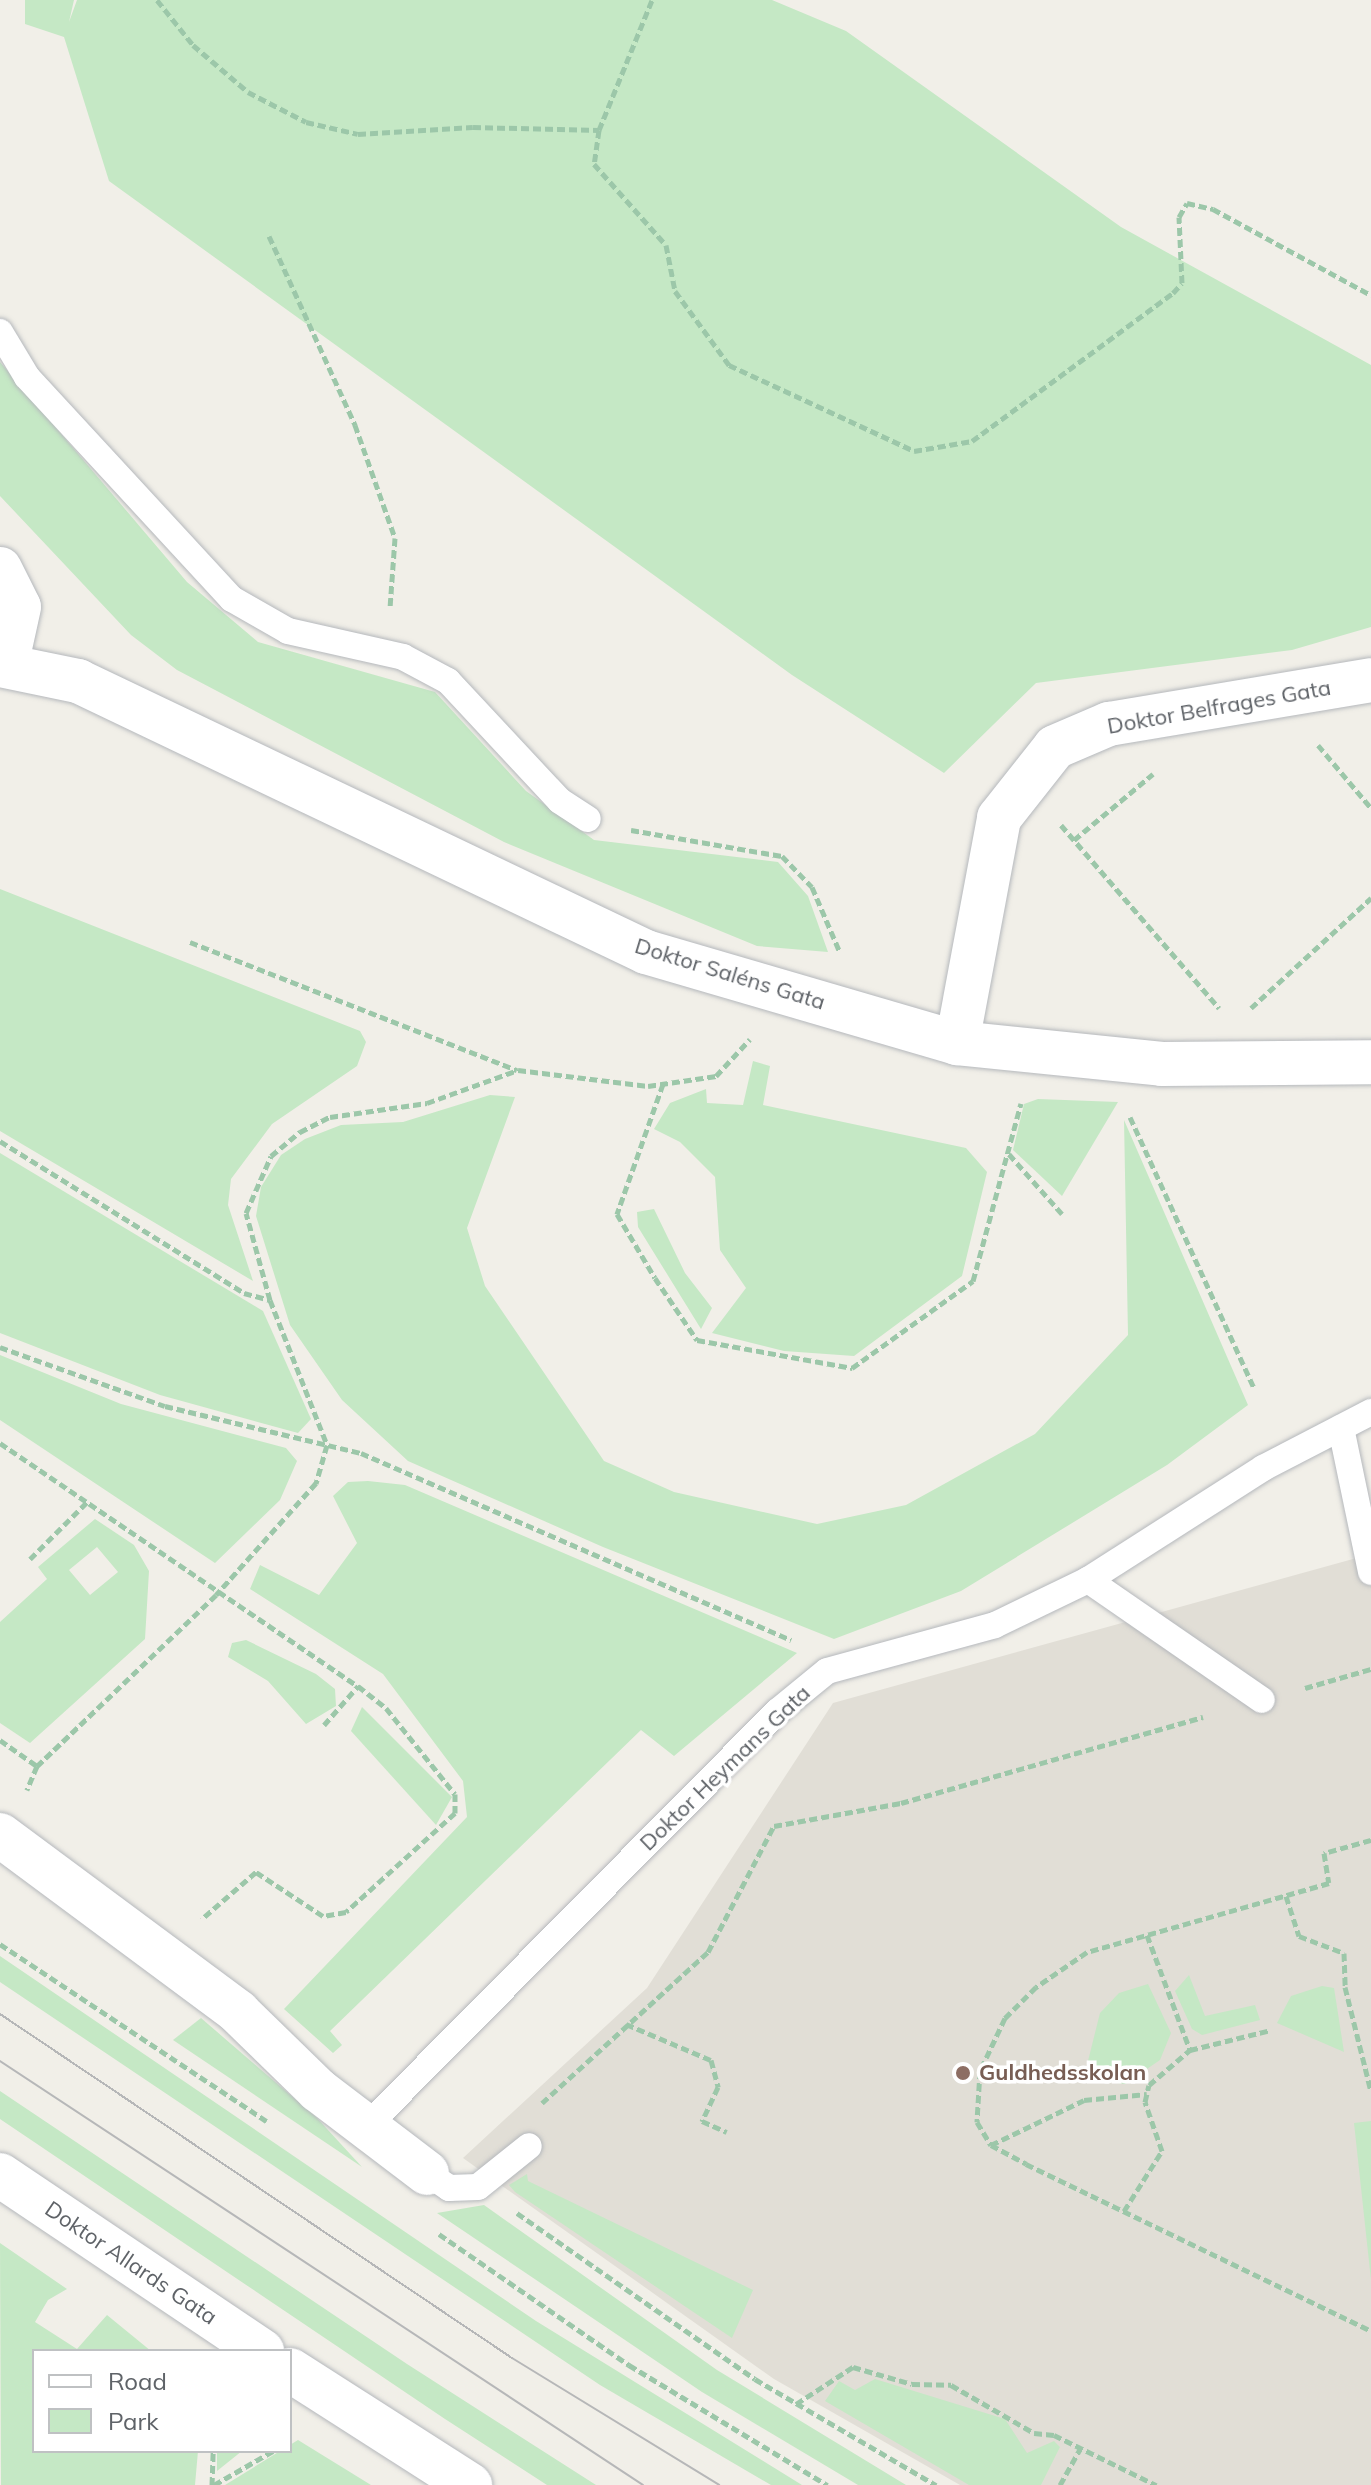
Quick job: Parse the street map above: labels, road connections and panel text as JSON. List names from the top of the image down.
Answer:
{
  "streets": {
    "street": ["Doktor Belfrages Gata", "Doktor Saléns Gata", "Doktor Allards Gata"],
    "lane": ["Doktor Heymans Gata"]
  },
  "crossings": [
    ["Doktor Belfrages Gata", "Doktor Saléns Gata"]
  ],
  "places": ["Guldhedsskolan"],
  "legend": ["Road", "Park"]
}
